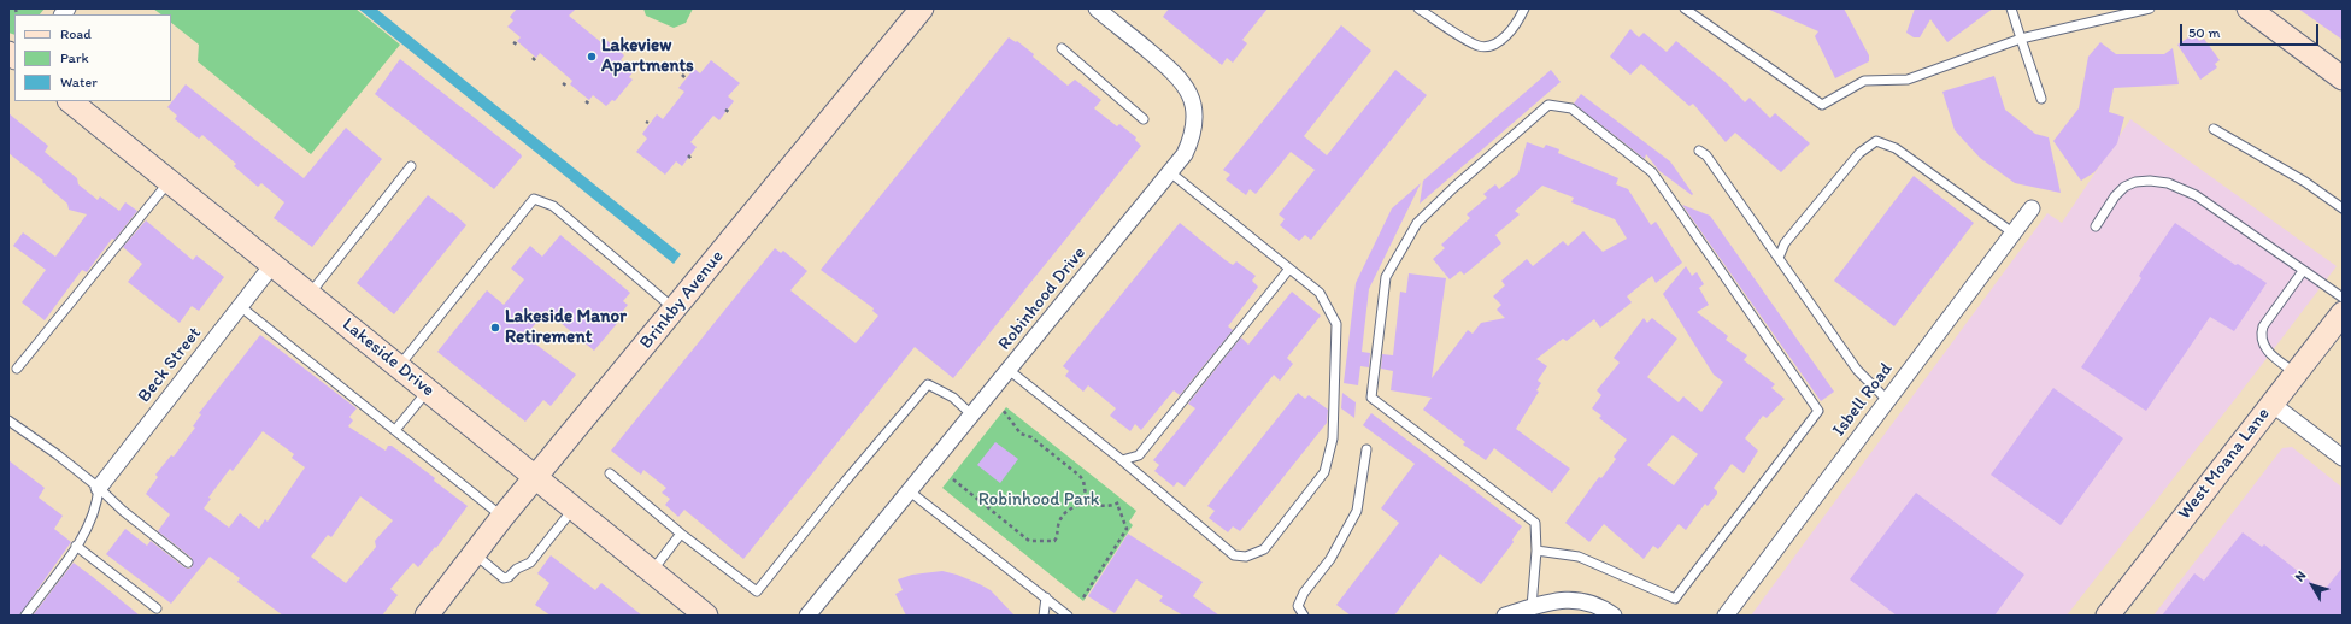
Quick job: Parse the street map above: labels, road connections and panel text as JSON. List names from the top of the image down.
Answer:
{
  "streets": {
    "street": [
      "Robinhood Drive",
      "Brinkby Avenue",
      "Lakeside Drive",
      "Beck Street",
      "Isbell Road",
      "West Moana Lane"
    ]
  },
  "crossings": [
    ["Brinkby Avenue", "Lakeside Drive"],
    ["Lakeside Drive", "Beck Street"]
  ],
  "parks": ["Robinhood Park"],
  "places": ["Lakeview Apartments", "Lakeside Manor Retirement"],
  "legend": ["Road", "Park", "Water"],
  "scale_bar": "50 m",
  "north": "top left"
}
